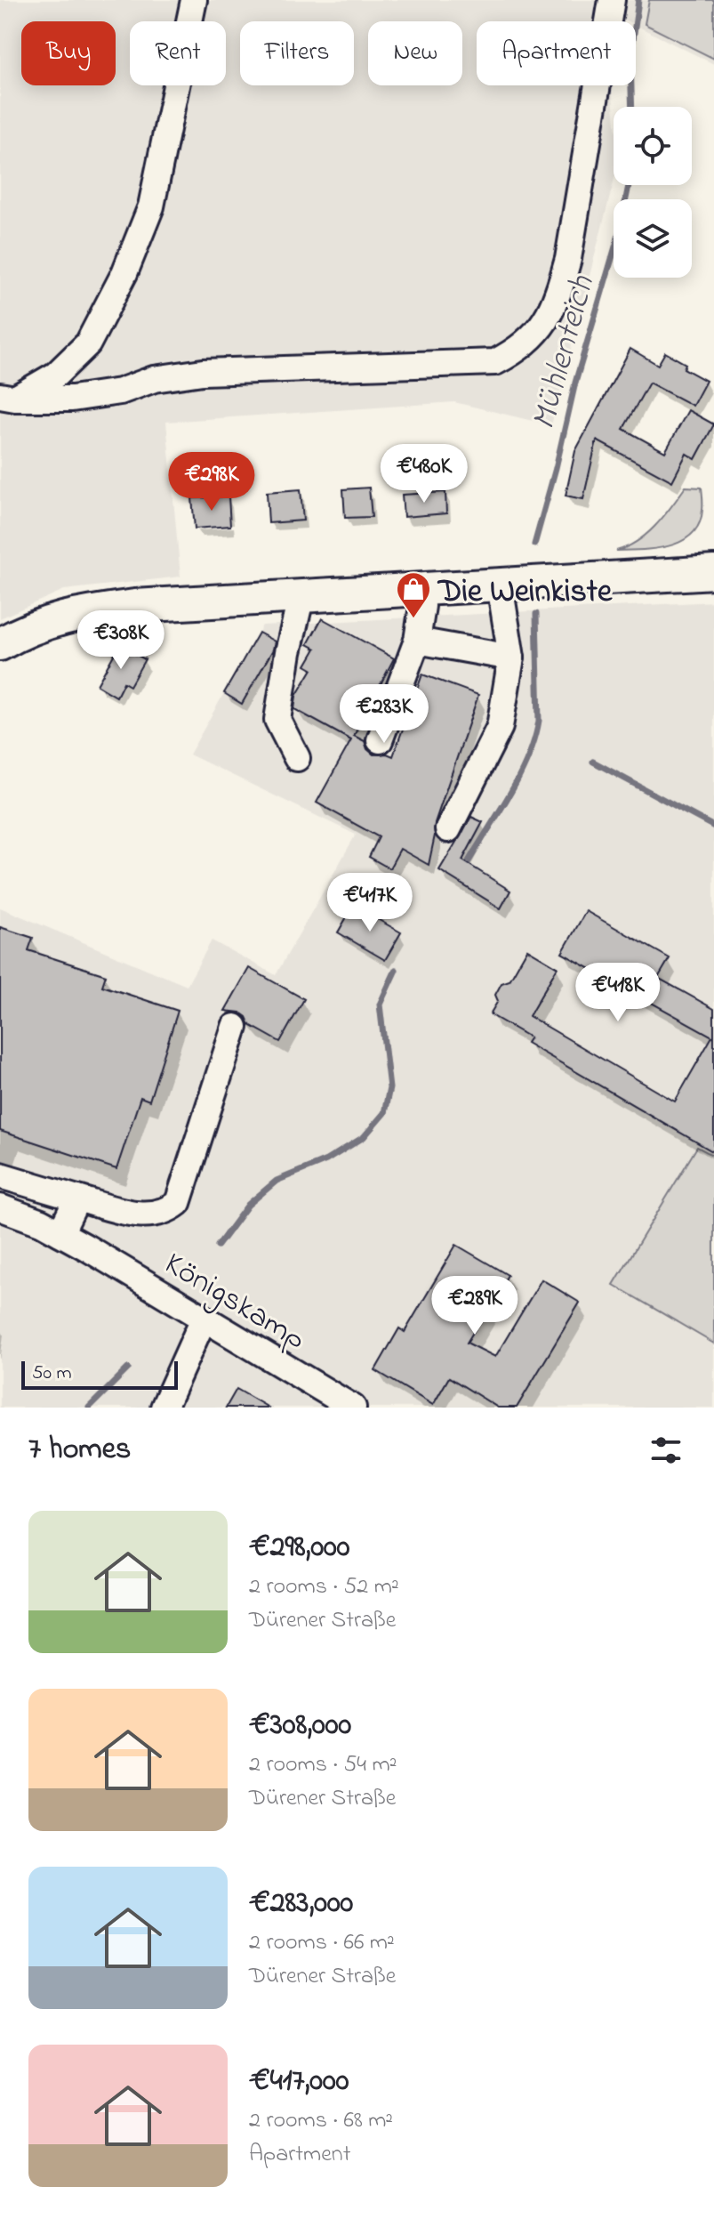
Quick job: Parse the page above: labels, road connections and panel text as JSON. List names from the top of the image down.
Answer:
{
  "streets": {
    "street": ["Königskamp"]
  },
  "water": ["Mühlenteich"],
  "places": {
    "shop": ["Die Weinkiste"]
  },
  "scale_bar": "50 m",
  "page": {
    "chip": [
      "Buy",
      "Rent",
      "Filters",
      "New",
      "Apartment"
    ],
    "price": [
      "€480K",
      "€298K",
      "€308K",
      "€283K",
      "€417K",
      "€418K",
      "€289K"
    ],
    "scale": "50 m",
    "heading": "7 homes",
    "list": [
      {
        "name": "€298,000",
        "note": "2 rooms · 52 m² · Dürener Straße"
      },
      {
        "name": "€308,000",
        "note": "2 rooms · 54 m² · Dürener Straße"
      },
      {
        "name": "€283,000",
        "note": "2 rooms · 66 m² · Dürener Straße"
      },
      {
        "name": "€417,000",
        "note": "2 rooms · 68 m² · Apartment"
      }
    ]
  }
}
